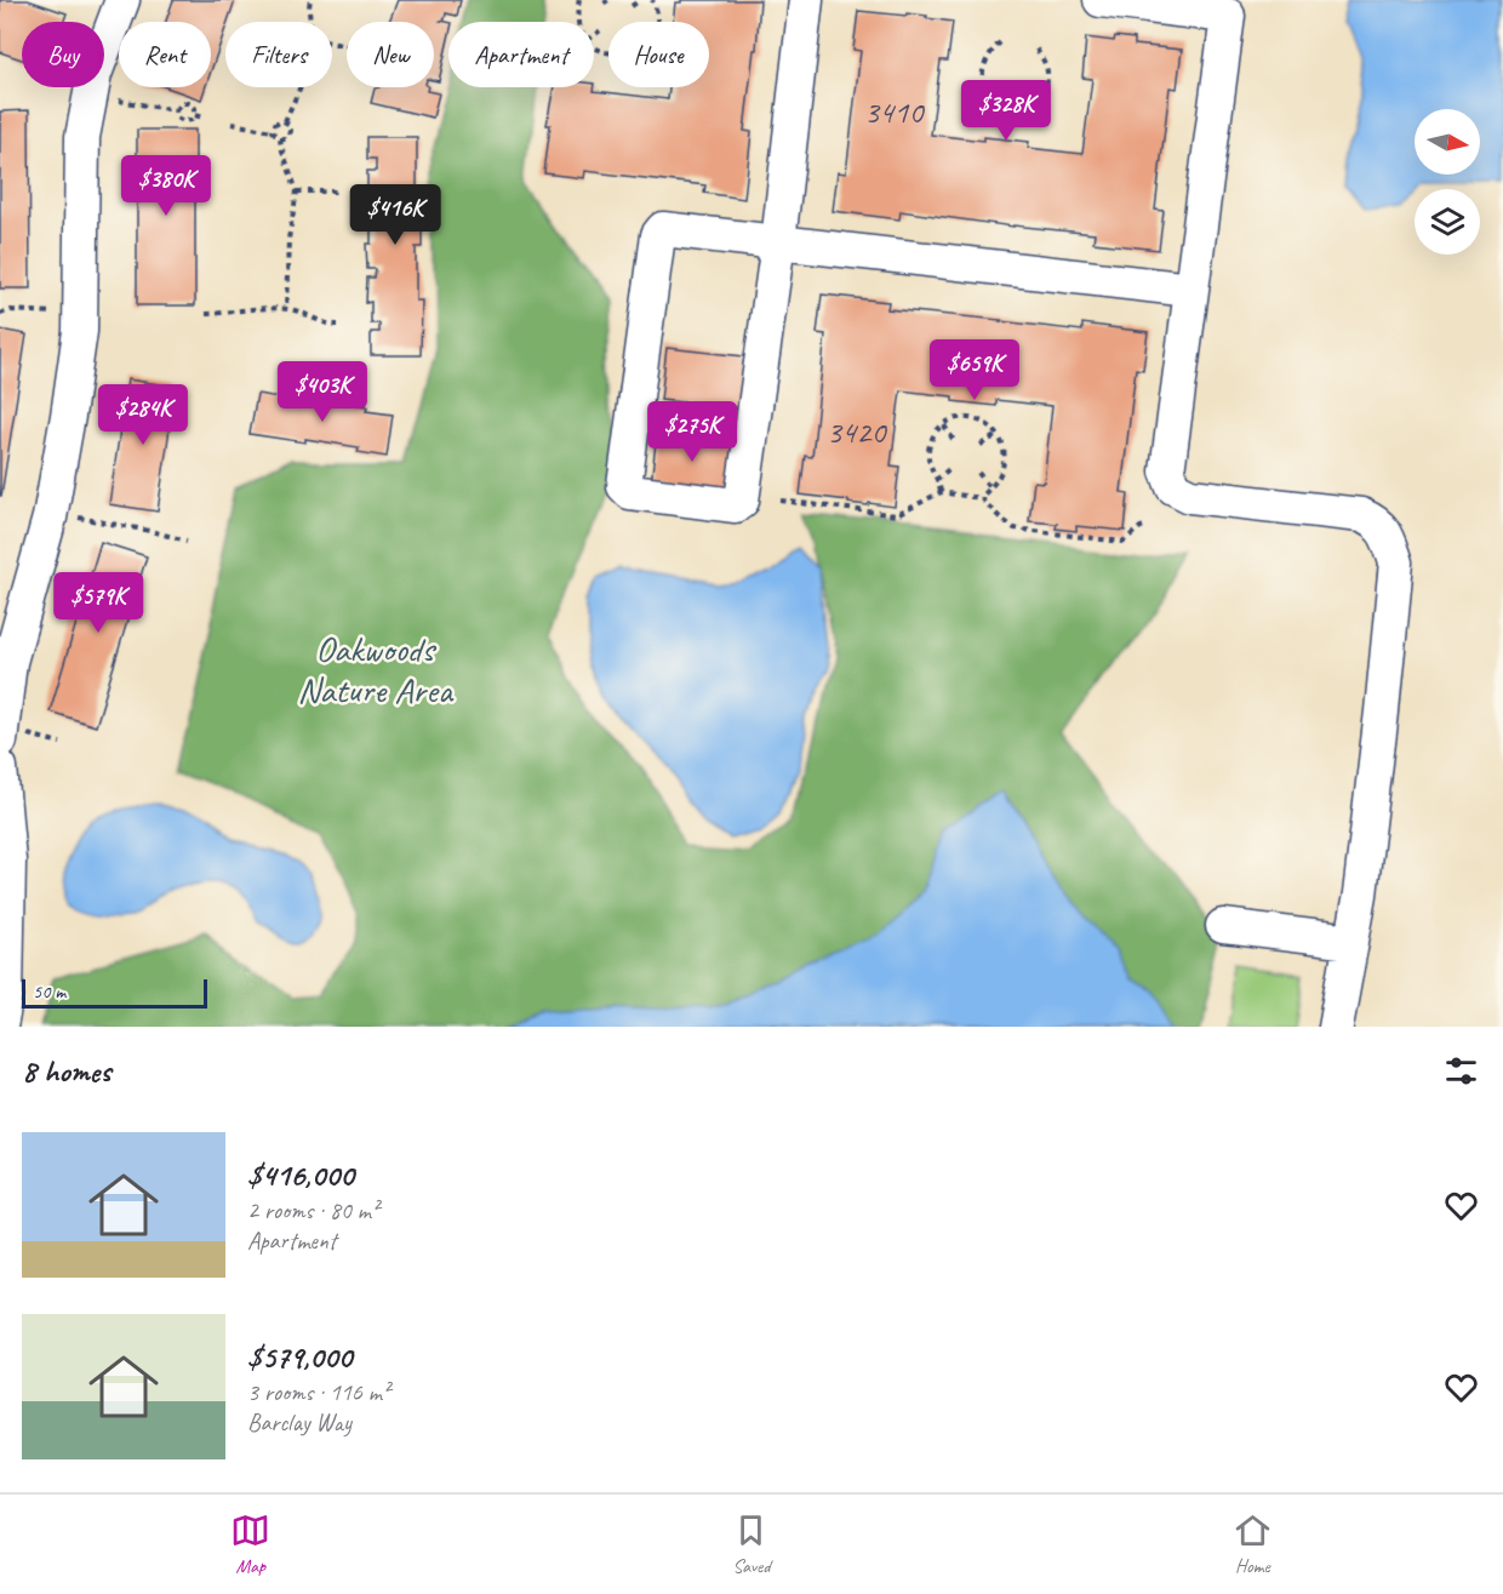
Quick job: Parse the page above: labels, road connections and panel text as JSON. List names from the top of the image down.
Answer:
{
  "parks": ["Oakwoods Nature Area"],
  "house_numbers": ["3410", "3420"],
  "scale_bar": "50 m",
  "north": "right",
  "page": {
    "chip": [
      "Buy",
      "Rent",
      "Filters",
      "New",
      "Apartment",
      "House"
    ],
    "price": [
      "$328K",
      "$380K",
      "$416K",
      "$659K",
      "$403K",
      "$284K",
      "$275K",
      "$579K"
    ],
    "scale": "50 m",
    "heading": "8 homes",
    "list": [
      {
        "name": "$416,000",
        "note": "2 rooms · 80 m² · Apartment"
      },
      {
        "name": "$579,000",
        "note": "3 rooms · 116 m² · Barclay Way"
      }
    ],
    "tabs": ["Map", "Saved", "Home"]
  }
}
